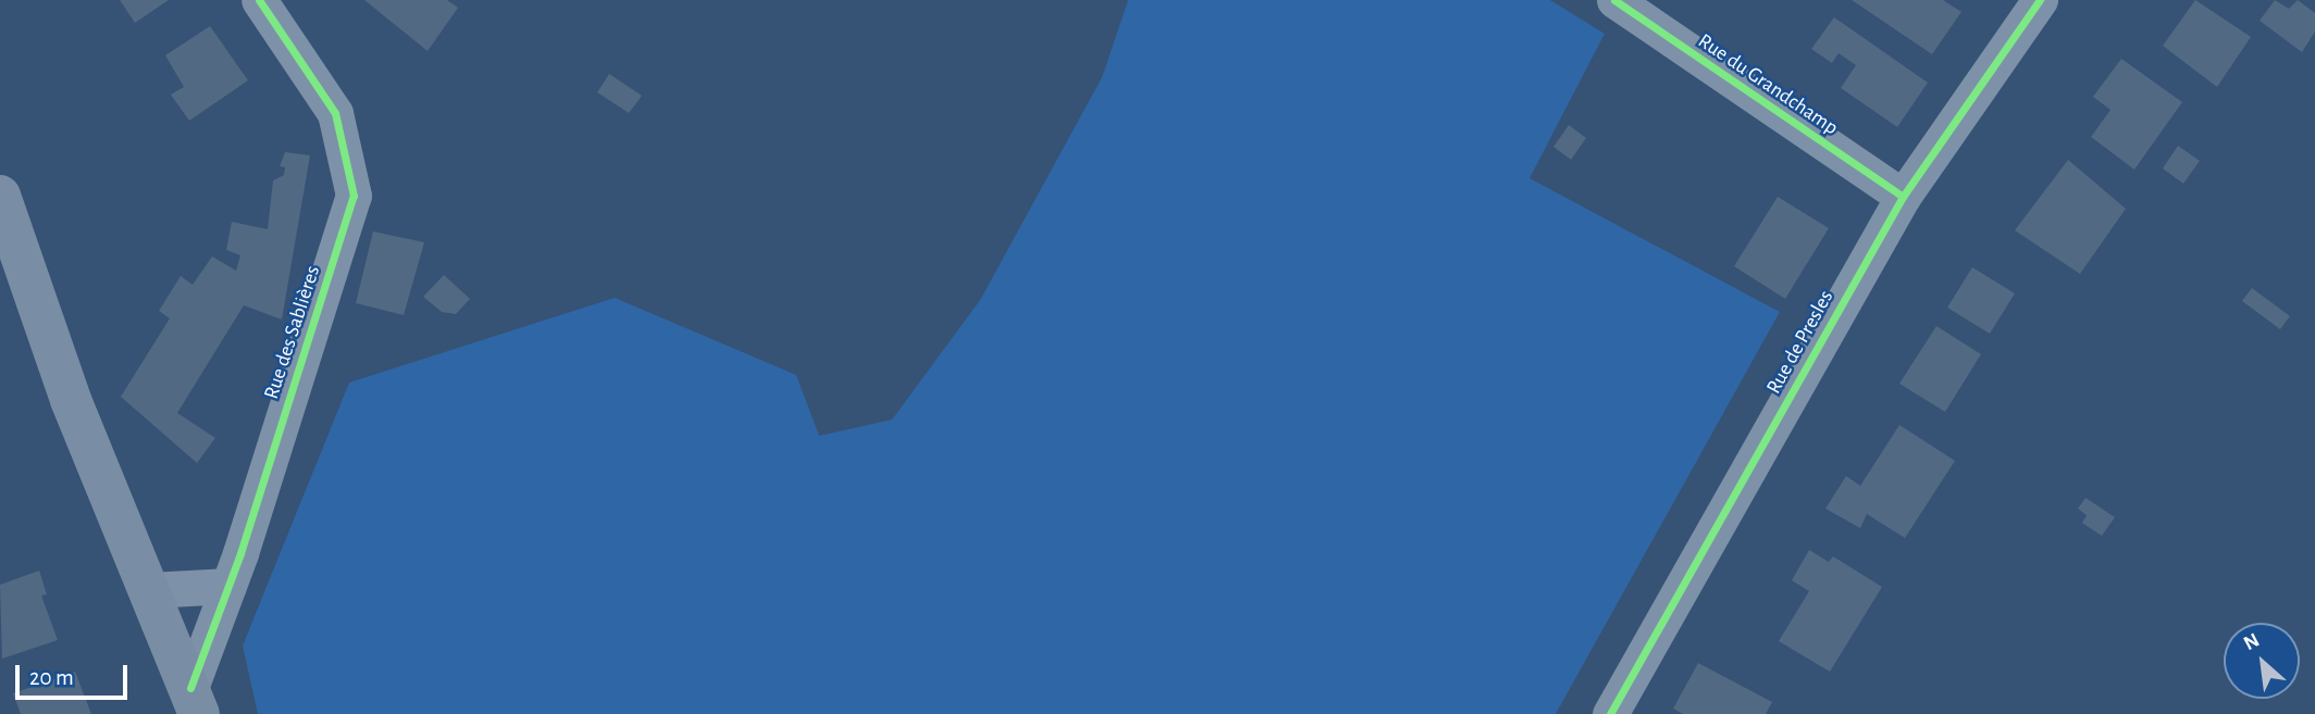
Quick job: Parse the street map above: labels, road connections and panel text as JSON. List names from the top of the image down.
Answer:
{
  "streets": {
    "main road": ["Rue des Sablières"],
    "street": ["Rue du Grandchamp", "Rue de Presles"]
  },
  "crossings": [
    ["Rue du Grandchamp", "Rue de Presles"]
  ],
  "scale_bar": "20 m",
  "north": "top left"
}
